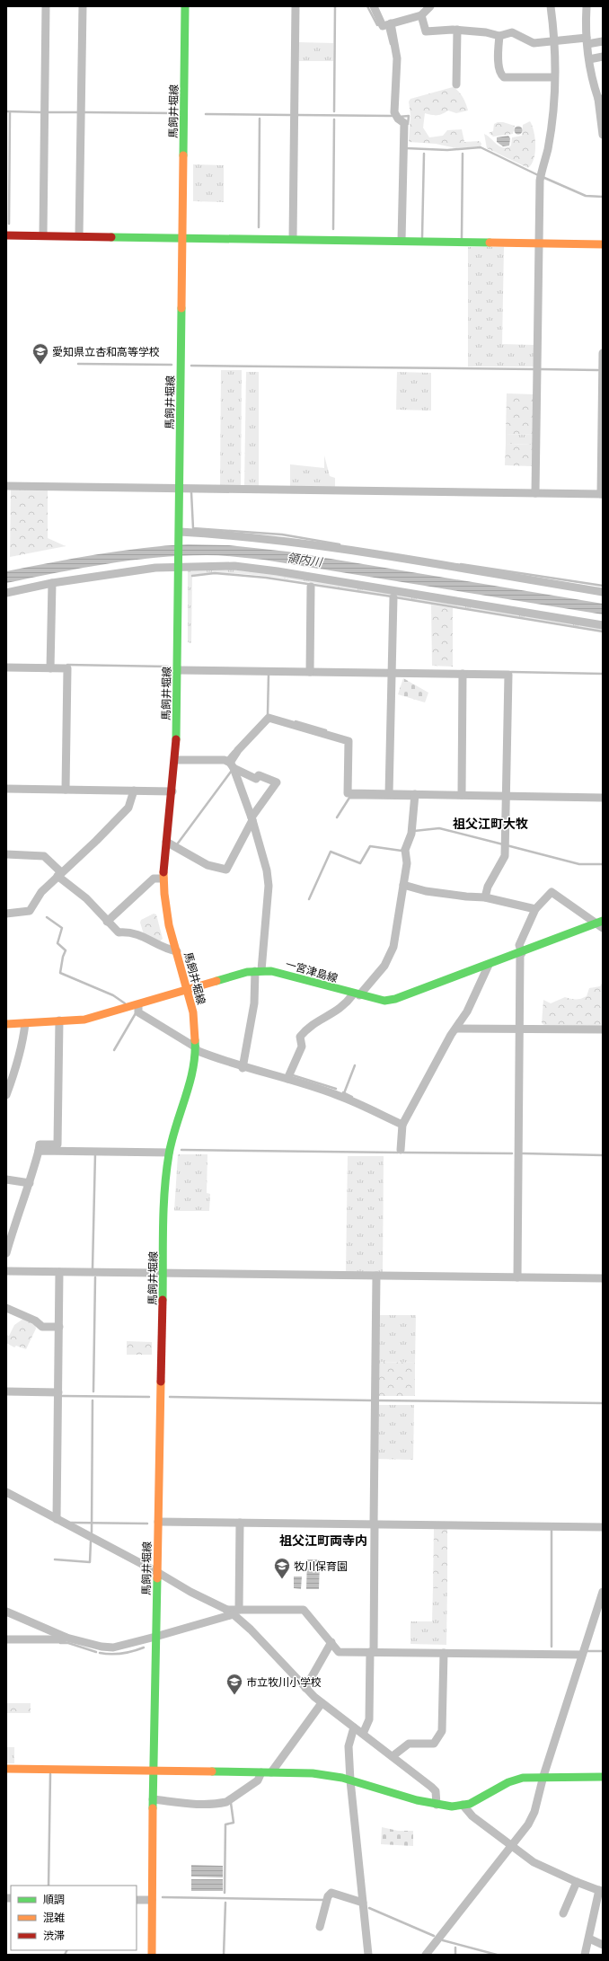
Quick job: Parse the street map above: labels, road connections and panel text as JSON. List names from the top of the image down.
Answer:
{
  "streets": {
    "main road": ["馬飼井堀線", "一宮津島線"]
  },
  "crossings": [
    ["馬飼井堀線", "一宮津島線"]
  ],
  "districts": ["祖父江町大牧", "祖父江町両寺内"],
  "water": ["領内川"],
  "places": {
    "school or university": ["愛知県立杏和高等学校", "牧川保育園", "市立牧川小学校"]
  },
  "legend": ["順調", "混雑", "渋滞"]
}
